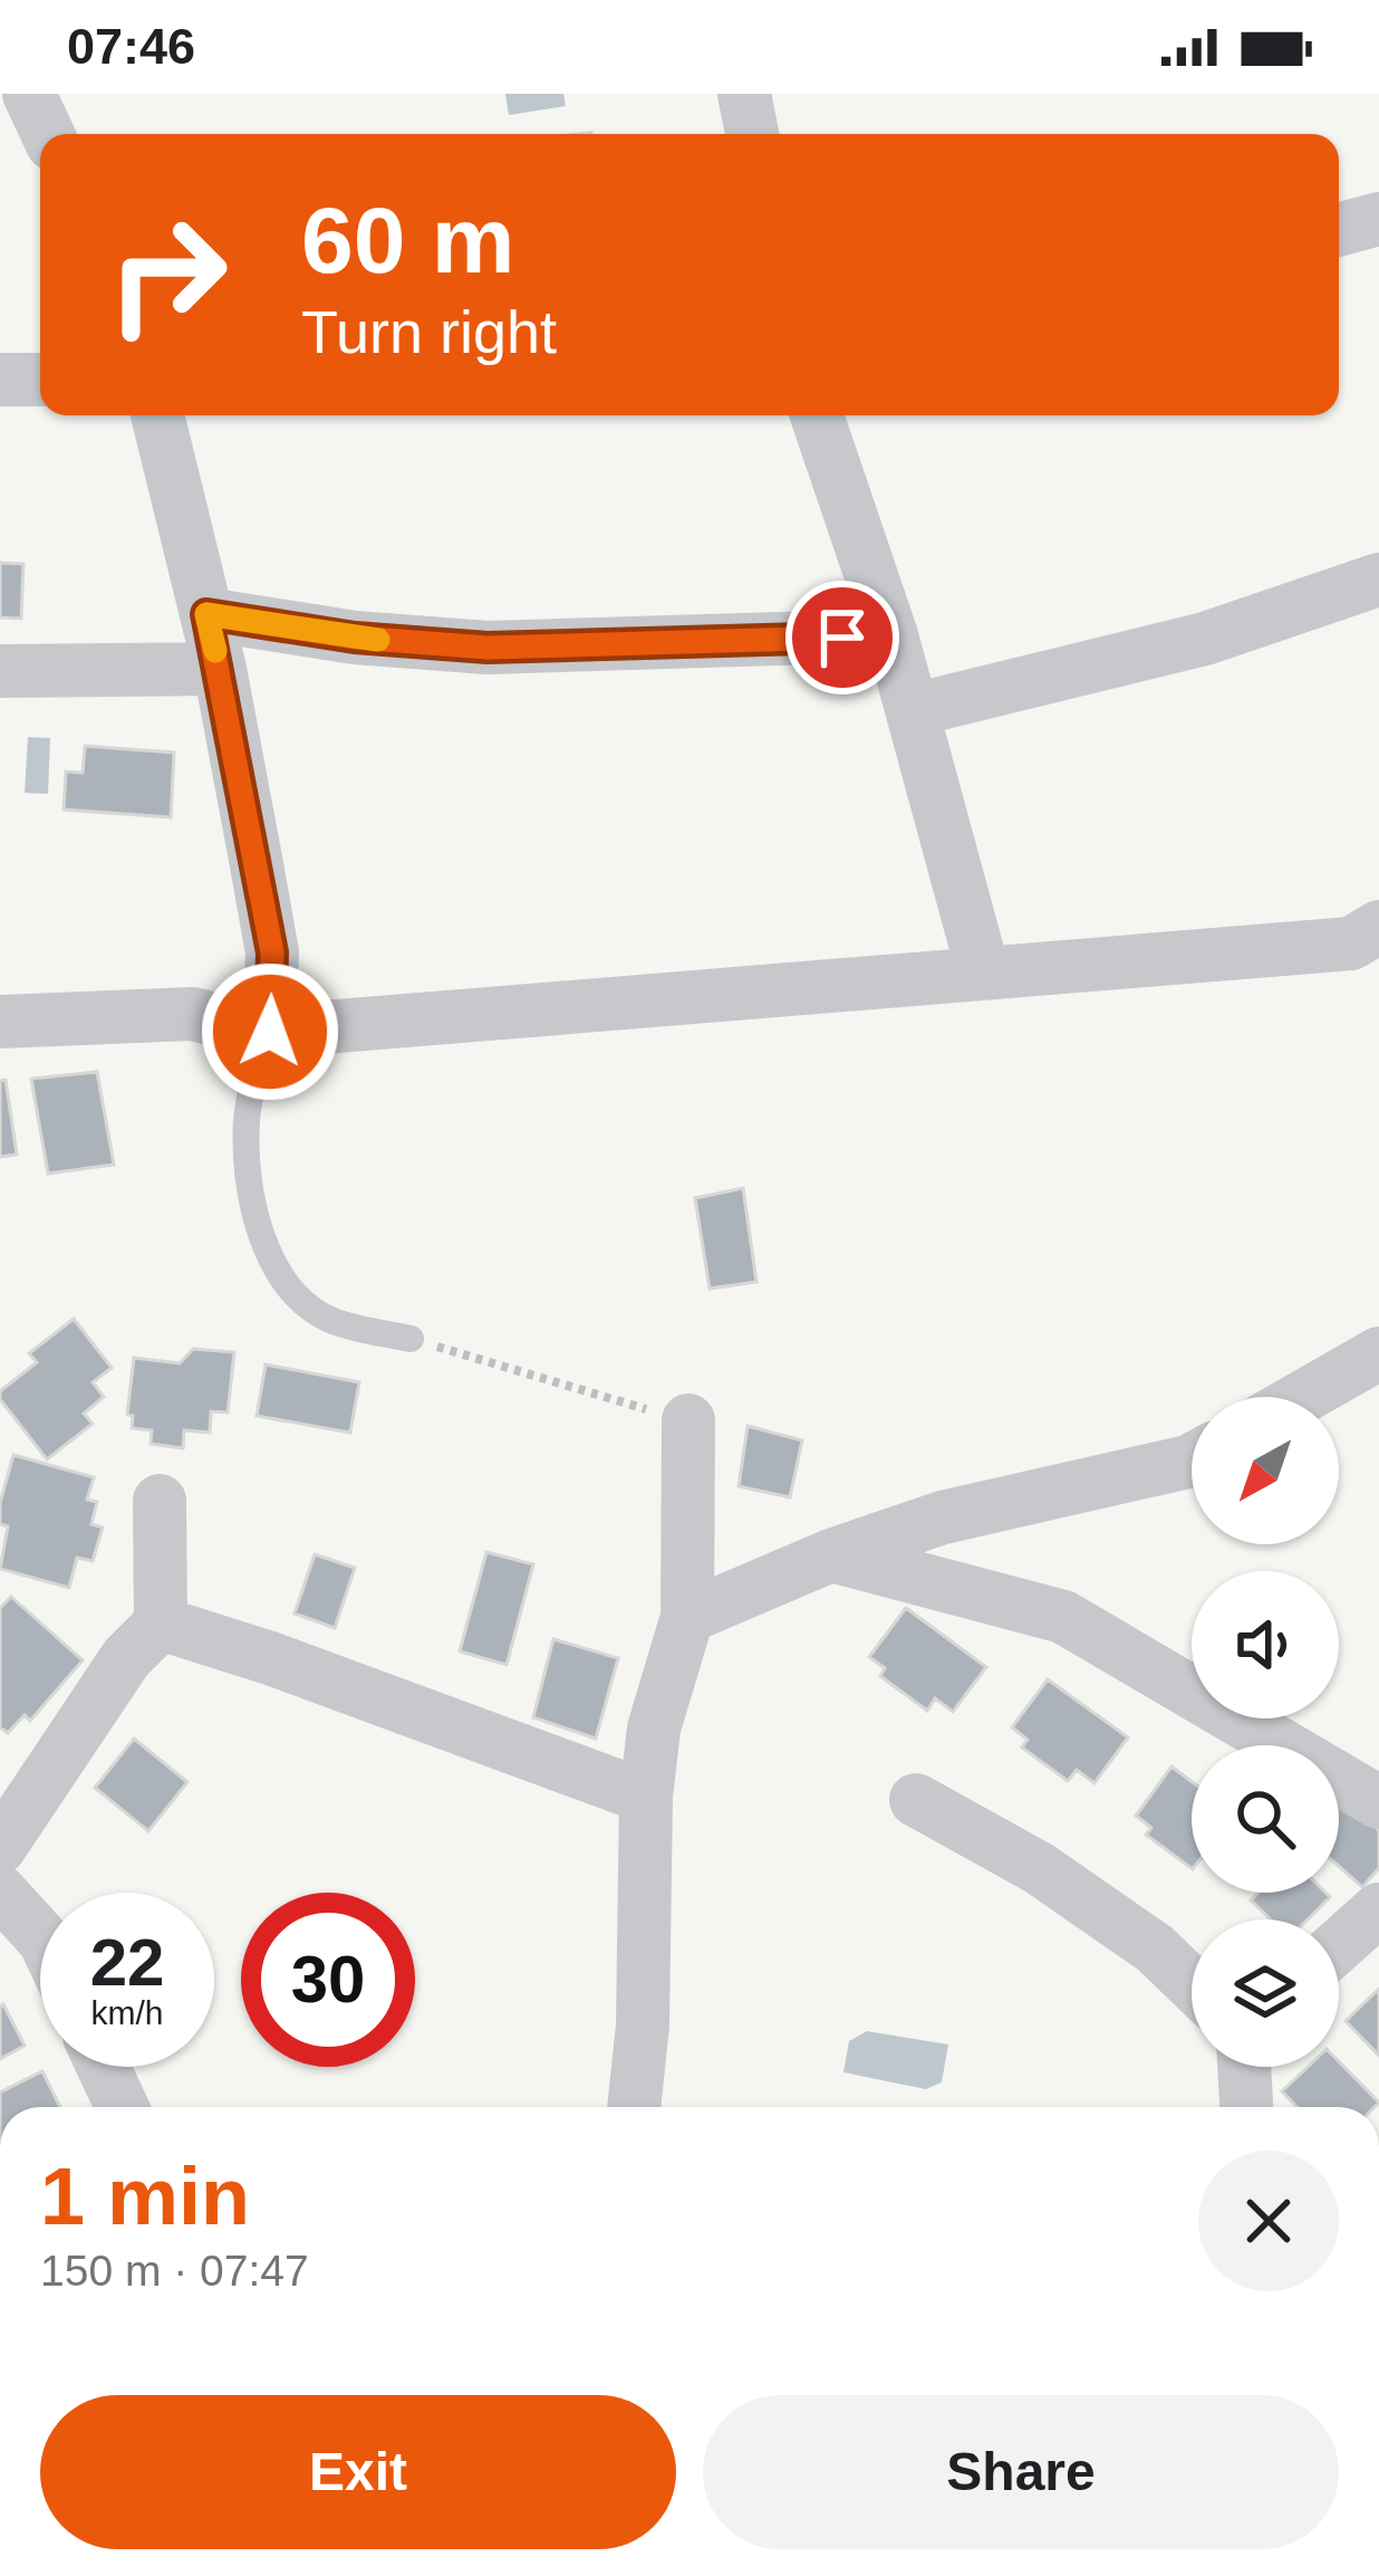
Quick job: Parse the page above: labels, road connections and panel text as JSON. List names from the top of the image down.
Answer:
{
  "north": "bottom left",
  "page": {
    "status": "07:46",
    "turn": ["60 m", "Turn right"],
    "speed": "22 km/h",
    "limit": "30",
    "heading": ["1 min", "150 m · 07:47"],
    "buttons": ["Exit", "Share"]
  }
}
